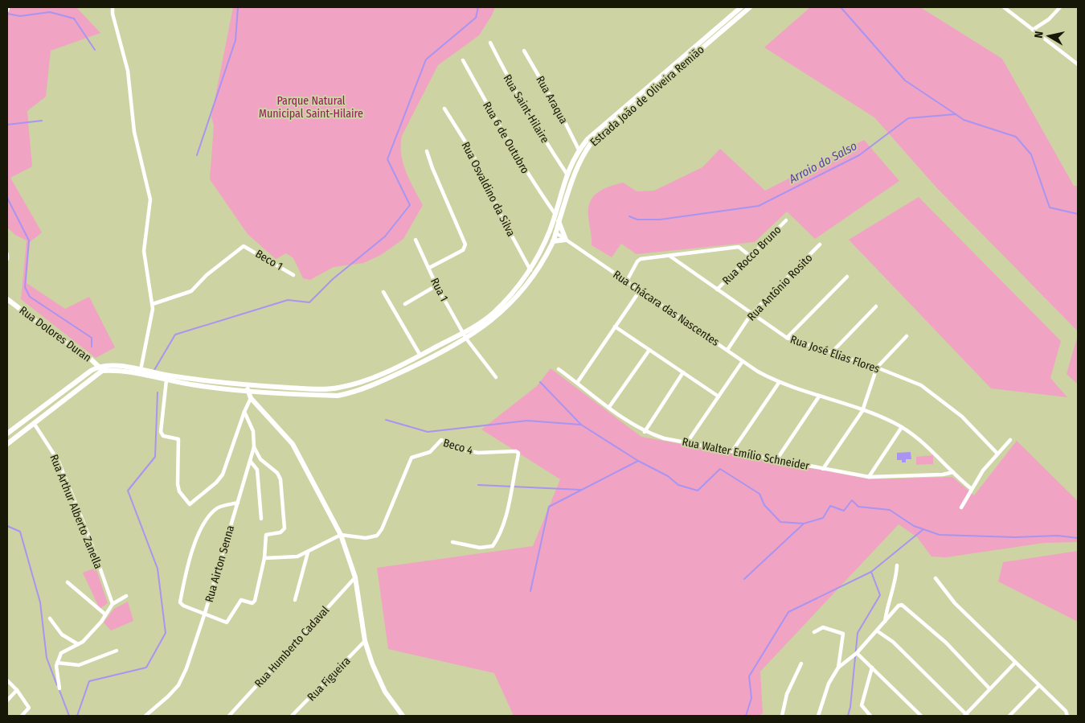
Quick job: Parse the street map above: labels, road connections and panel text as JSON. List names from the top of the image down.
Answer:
{
  "streets": {
    "main road": ["Estrada João de Oliveira Remião", "Rua Dolores Duran"],
    "street": [
      "Rua Araqua",
      "Rua Saint-Hilaire",
      "Rua 6 de Outubro",
      "Rua Osvaldino da Silva",
      "Rua Rocco Bruno",
      "Beco 1",
      "Rua Antônio Rosito",
      "Rua 1",
      "Rua Chácara das Nascentes",
      "Rua José Elias Flores",
      "Beco 4",
      "Rua Walter Emílio Schneider",
      "Rua Arthur Alberto Zanella",
      "Rua Airton Senna",
      "Rua Humberto Cadaval",
      "Rua Figueira"
    ]
  },
  "crossings": [
    ["Estrada João de Oliveira Remião", "Rua Araqua"],
    ["Estrada João de Oliveira Remião", "Rua Saint-Hilaire"],
    ["Estrada João de Oliveira Remião", "Rua 6 de Outubro"],
    ["Estrada João de Oliveira Remião", "Rua Osvaldino da Silva"],
    ["Estrada João de Oliveira Remião", "Rua 1"],
    ["Estrada João de Oliveira Remião", "Rua Chácara das Nascentes"],
    ["Estrada João de Oliveira Remião", "Rua Dolores Duran"],
    ["Rua Rocco Bruno", "Rua José Elias Flores"],
    ["Rua Antônio Rosito", "Rua Chácara das Nascentes"],
    ["Rua Antônio Rosito", "Rua José Elias Flores"],
    ["Rua Chácara das Nascentes", "Rua Walter Emílio Schneider"]
  ],
  "water": ["Arroio do Salso"],
  "parks": ["Parque Natural Municipal Saint-Hilaire"],
  "north": "left"
}
